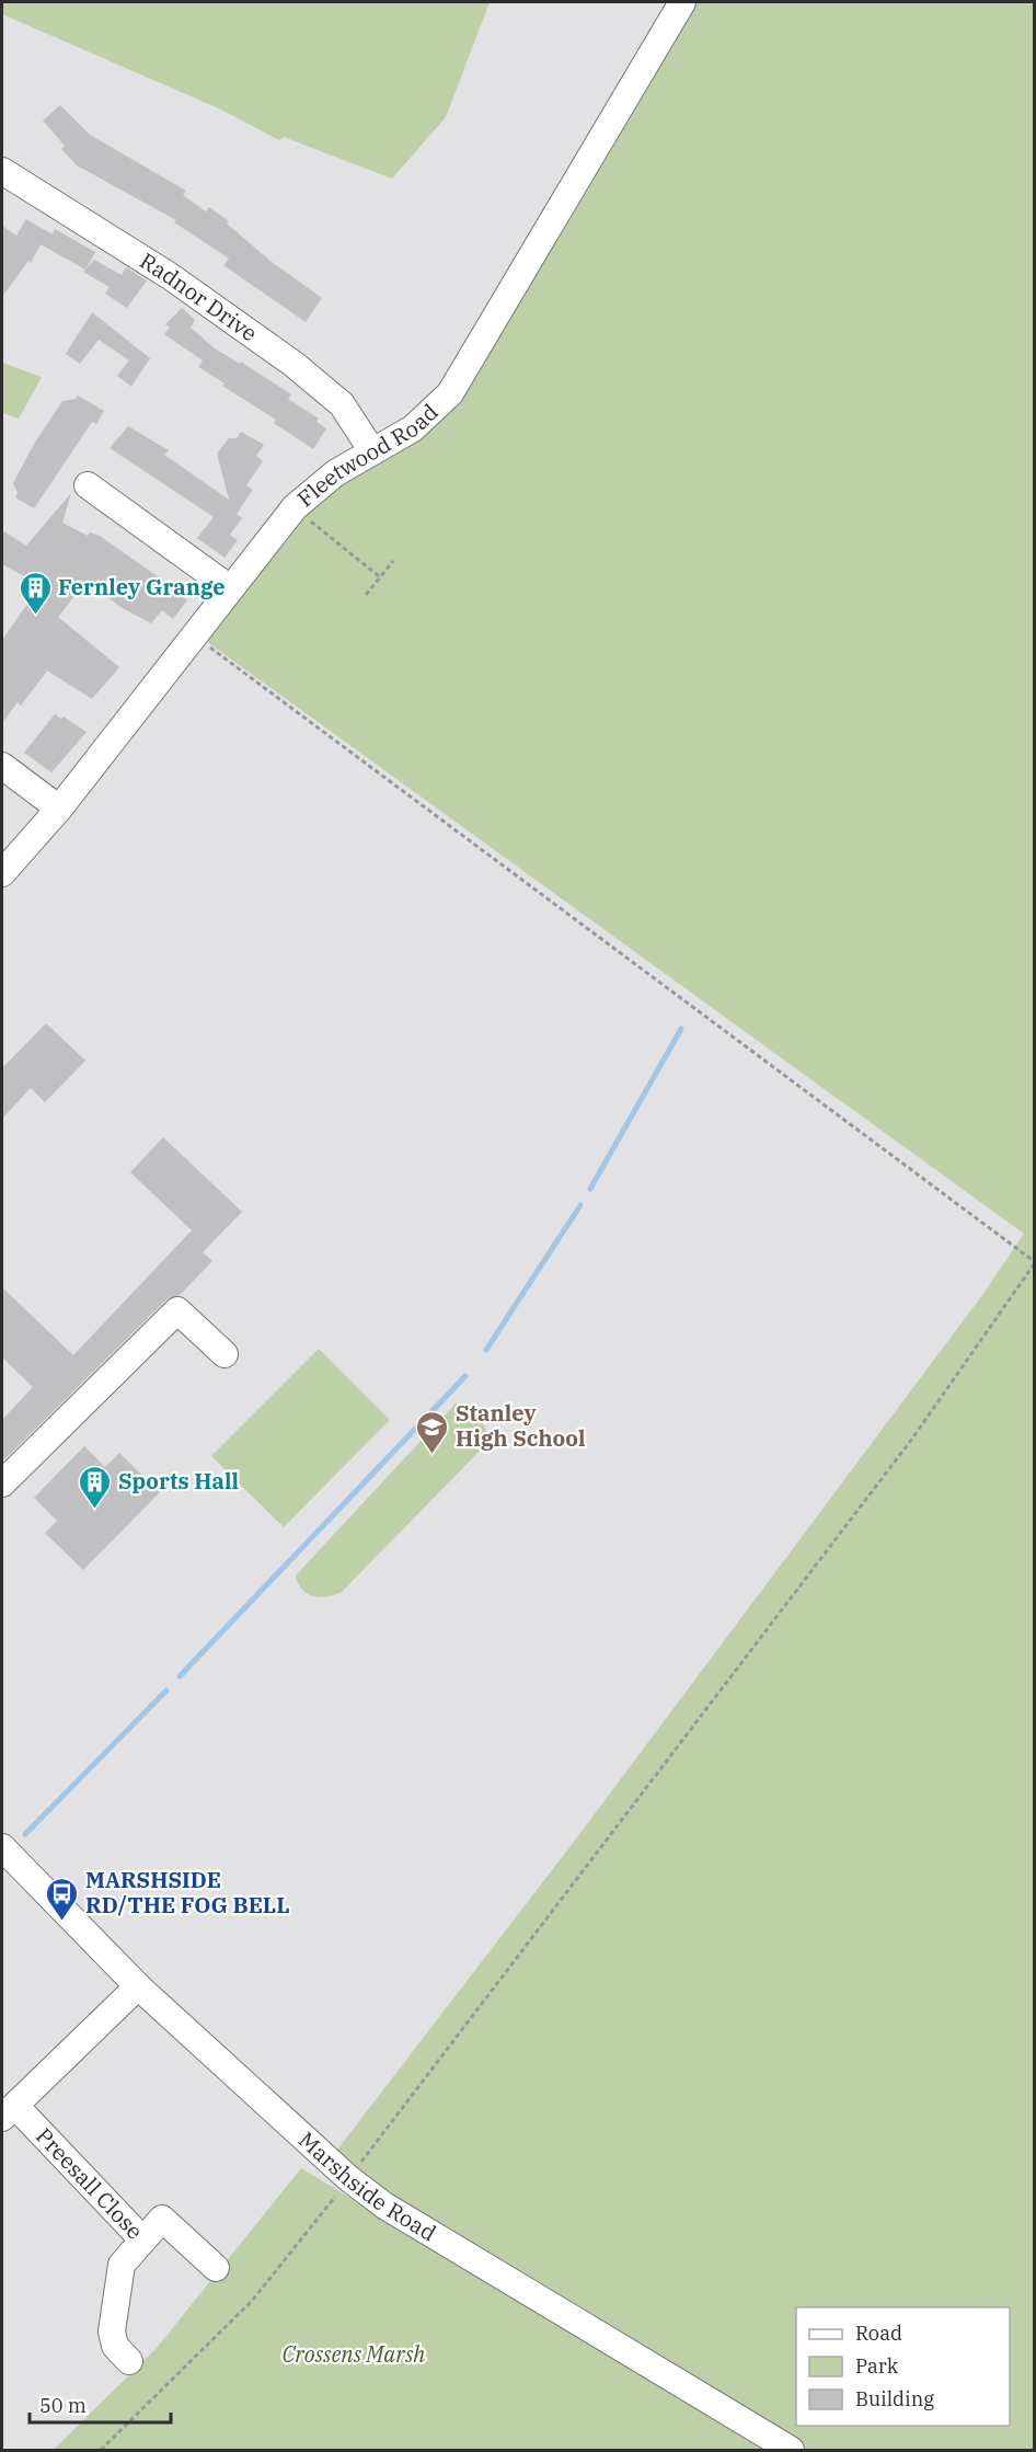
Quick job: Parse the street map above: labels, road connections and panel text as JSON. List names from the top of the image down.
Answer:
{
  "streets": {
    "street": [
      "Radnor Drive",
      "Fleetwood Road",
      "Preesall Close",
      "Marshside Road"
    ]
  },
  "crossings": [
    ["Radnor Drive", "Fleetwood Road"]
  ],
  "parks": ["Crossens Marsh"],
  "places": {
    "building": ["Fernley Grange", "Sports Hall"],
    "school or university": ["Stanley High School"],
    "bus stop": ["MARSHSIDE RD/THE FOG BELL"]
  },
  "legend": ["Road", "Park", "Building"],
  "scale_bar": "50 m"
}
